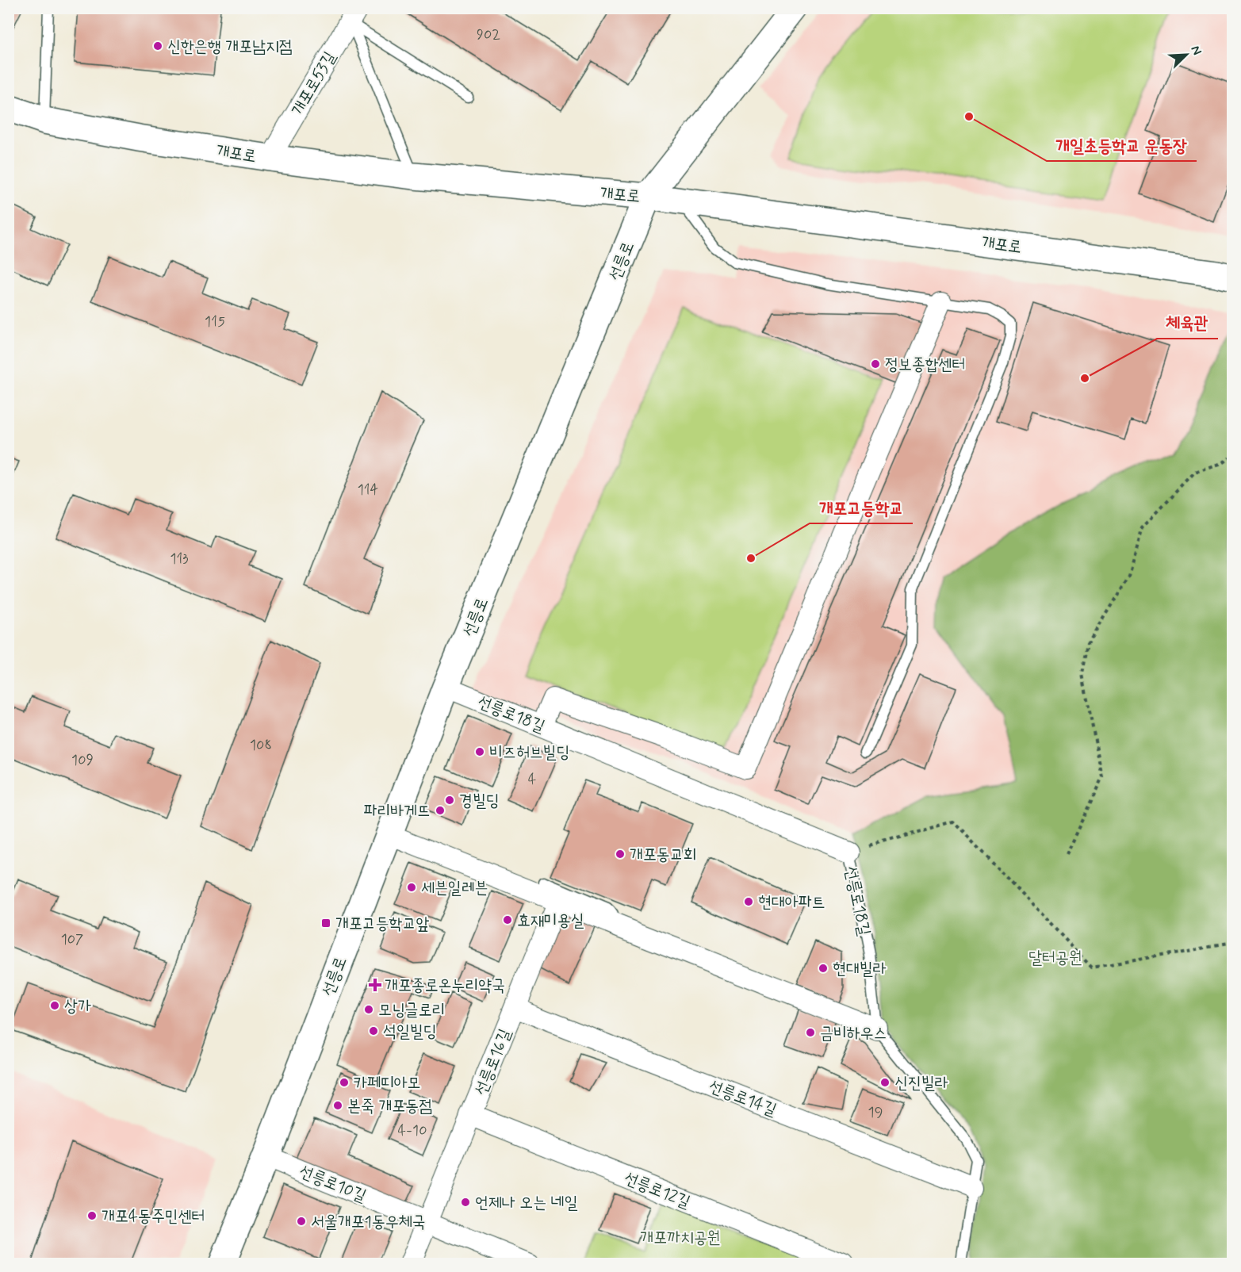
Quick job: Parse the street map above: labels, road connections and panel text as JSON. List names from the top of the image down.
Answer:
{
  "streets": {
    "street": [
      "개포로53길",
      "개포로",
      "선릉로",
      "선릉로18길",
      "선릉로16길",
      "선릉로14길",
      "선릉로10길",
      "선릉로12길"
    ]
  },
  "crossings": [
    ["개포로53길", "개포로"],
    ["개포로", "선릉로"],
    ["선릉로", "선릉로18길"],
    ["선릉로", "선릉로10길"],
    ["선릉로16길", "선릉로14길"],
    ["선릉로16길", "선릉로10길"],
    ["선릉로16길", "선릉로12길"]
  ],
  "parks": ["달터공원", "개포까치공원"],
  "places": {
    "other": [
      "신한은행 개포남지점",
      "개일초등학교 운동장",
      "정보종합센터",
      "체육관",
      "개포고등학교",
      "비즈허브빌딩",
      "경빌딩",
      "파리바게뜨",
      "개포동교회",
      "세븐일레븐",
      "현대아파트",
      "효재미용실",
      "현대빌라",
      "상가",
      "모닝글로리",
      "석일빌딩",
      "금비하우스",
      "카페띠아모",
      "신진빌라",
      "본죽 개포동점",
      "언제나 오는 네일",
      "개포4동주민센터",
      "서울개포1동우체국"
    ],
    "transit": ["개포고등학교앞"],
    "health": ["개포종로온누리약국"]
  },
  "house_numbers": [
    "902",
    "115",
    "114",
    "113",
    "108",
    "109",
    "4",
    "107",
    "19",
    "4-10"
  ],
  "north": "top right"
}
